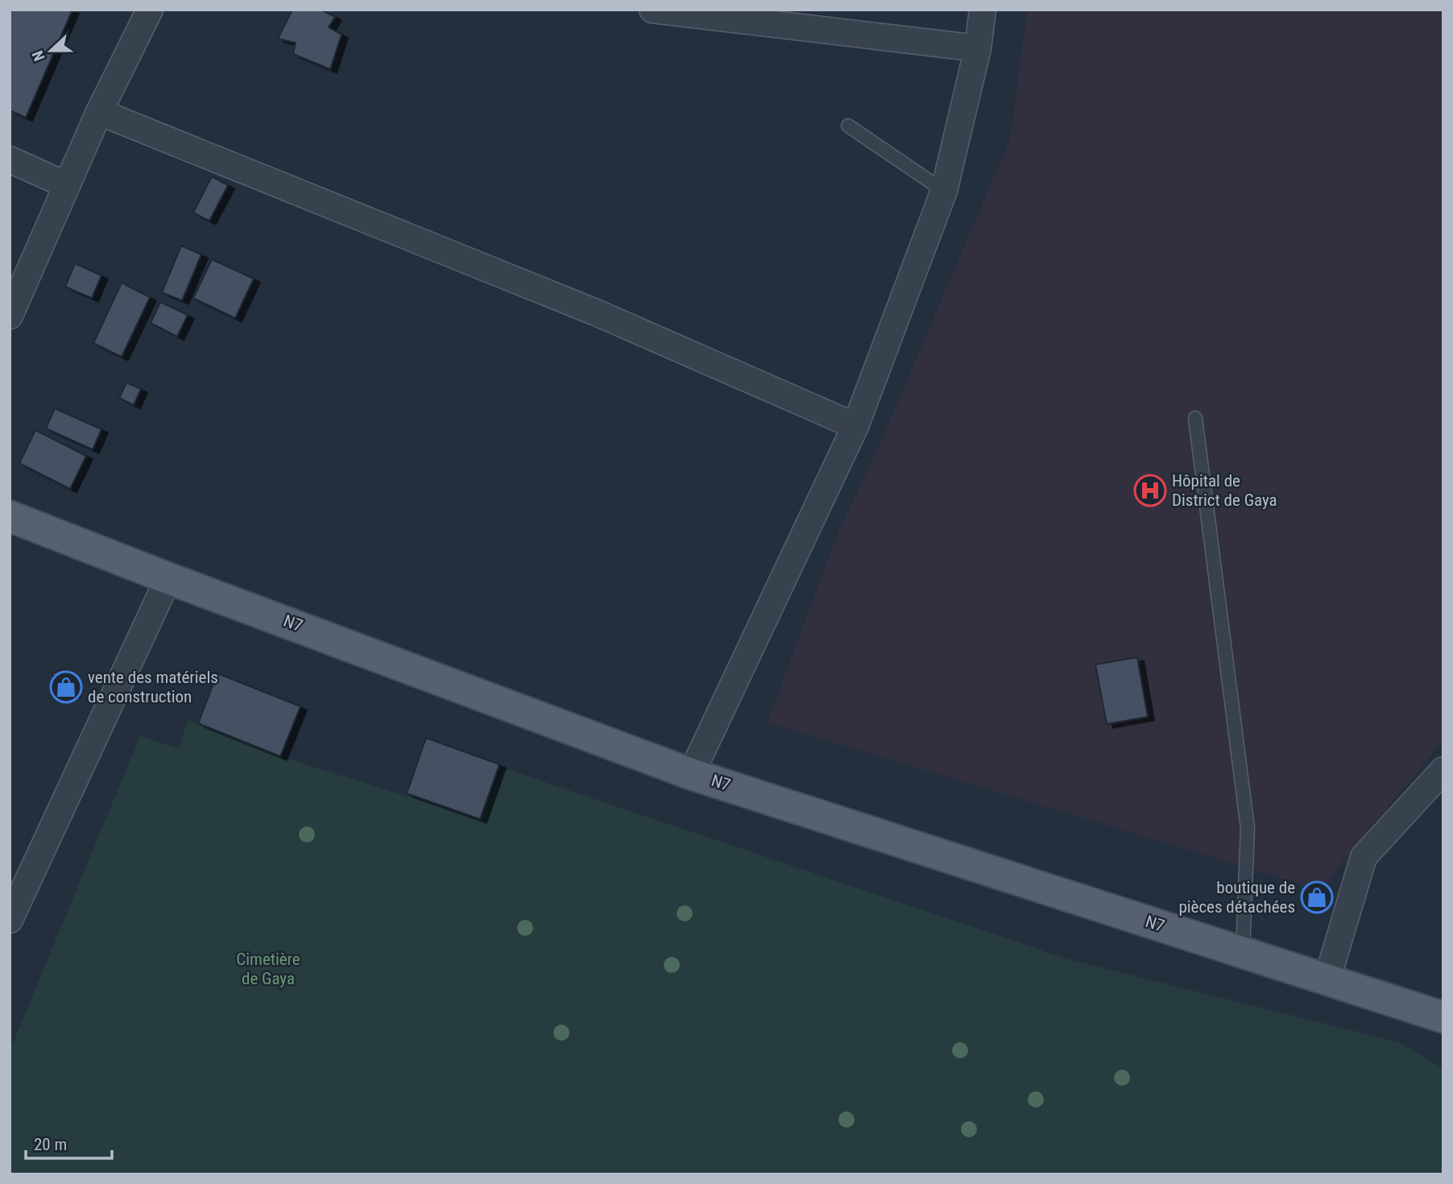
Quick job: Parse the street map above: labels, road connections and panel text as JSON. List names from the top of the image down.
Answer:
{
  "streets": {
    "main road": ["N7"]
  },
  "parks": ["Cimetière de Gaya"],
  "places": {
    "hospital": ["Hôpital de District de Gaya"],
    "shop": ["vente des matériels de construction", "boutique de pièces détachées"]
  },
  "scale_bar": "20 m",
  "north": "left"
}
